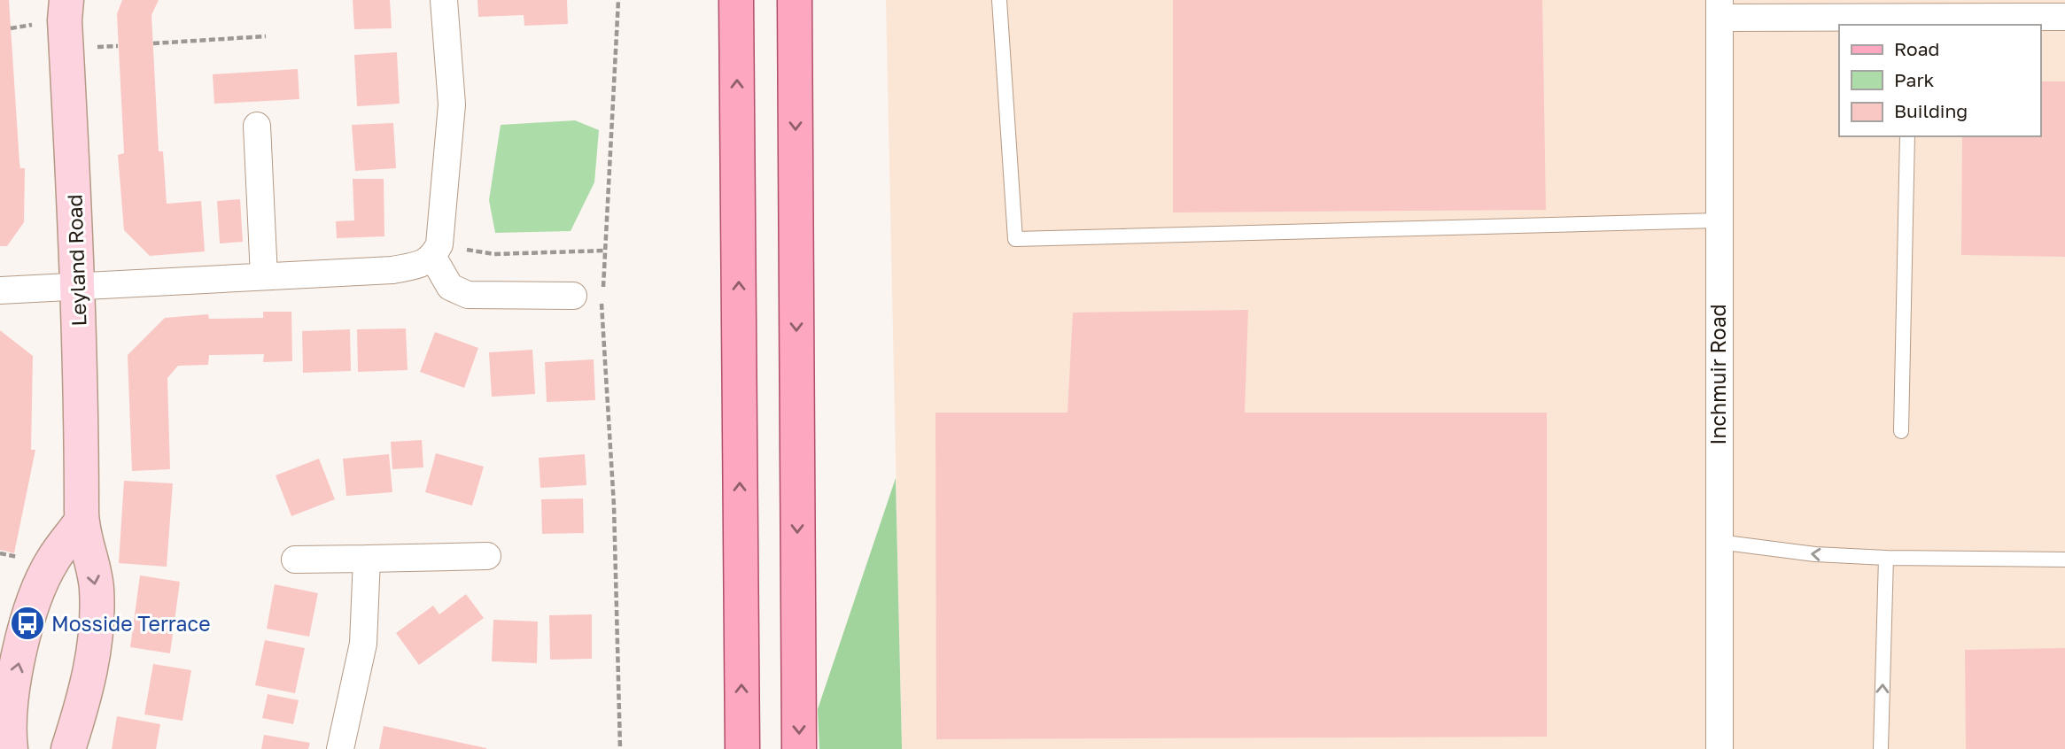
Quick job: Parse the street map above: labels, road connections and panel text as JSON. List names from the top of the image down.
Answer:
{
  "streets": {
    "street": ["Leyland Road", "Inchmuir Road"]
  },
  "places": {
    "bus stop": ["Mosside Terrace"]
  },
  "legend": ["Road", "Park", "Building"]
}
